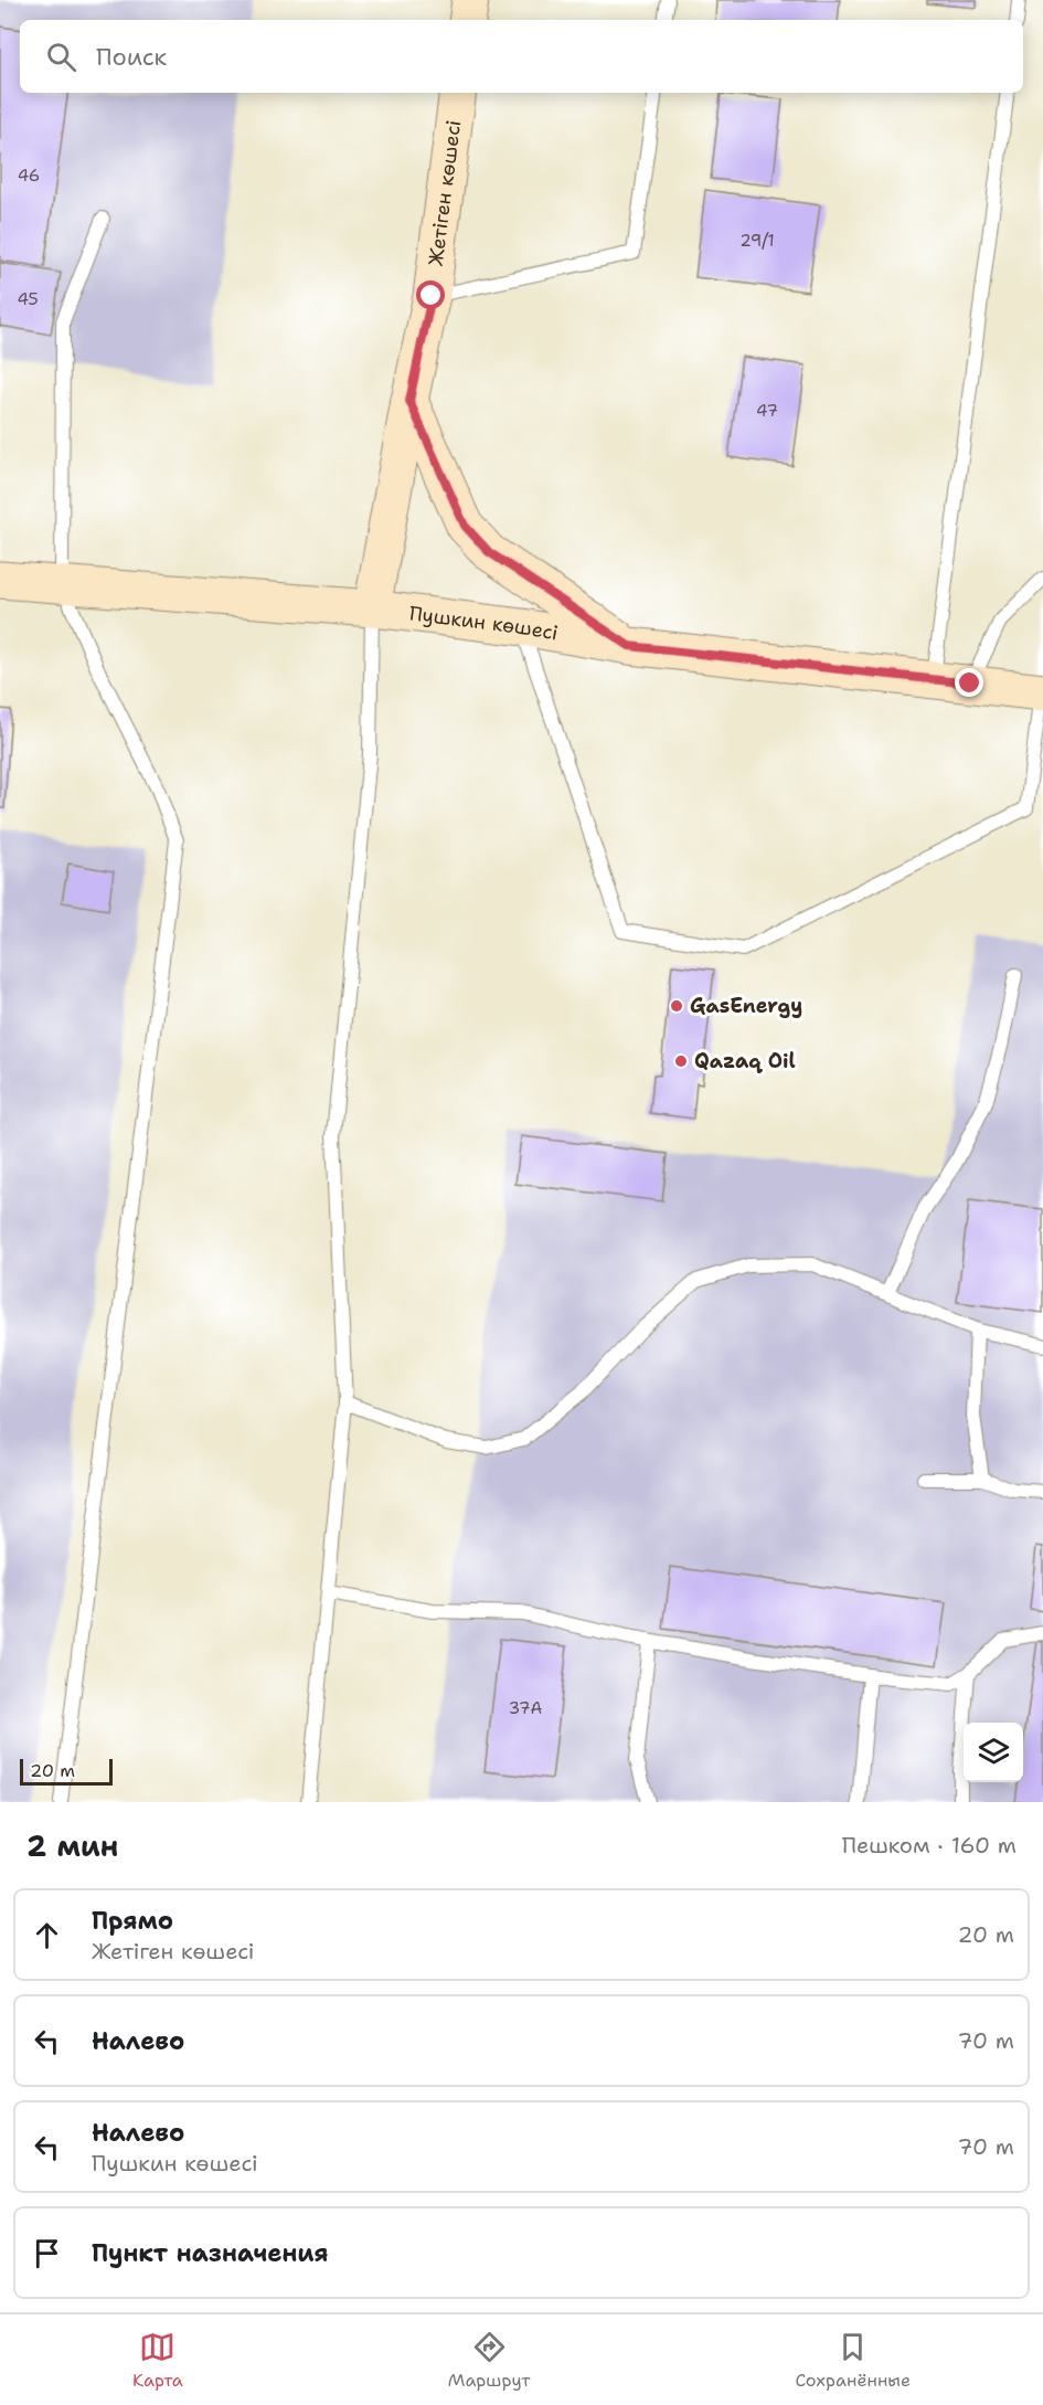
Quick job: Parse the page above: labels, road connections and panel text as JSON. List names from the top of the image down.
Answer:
{
  "streets": {
    "main road": ["Жетіген көшесі", "Пушкин көшесі"]
  },
  "crossings": [
    ["Жетіген көшесі", "Пушкин көшесі"]
  ],
  "places": ["GasEnergy", "Qazaq Oil"],
  "house_numbers": [
    "46",
    "29/1",
    "45",
    "47",
    "37А"
  ],
  "scale_bar": "20 m",
  "page": {
    "search": "Поиск",
    "scale": "20 m",
    "heading": ["2 мин", "Пешком · 160 m"],
    "list": [
      ["Прямо", "Жетіген көшесі", "20 m"],
      ["Налево", "70 m"],
      ["Налево", "Пушкин көшесі", "70 m"],
      "Пункт назначения"
    ],
    "nav": ["Карта", "Маршрут", "Сохранённые"]
  }
}
